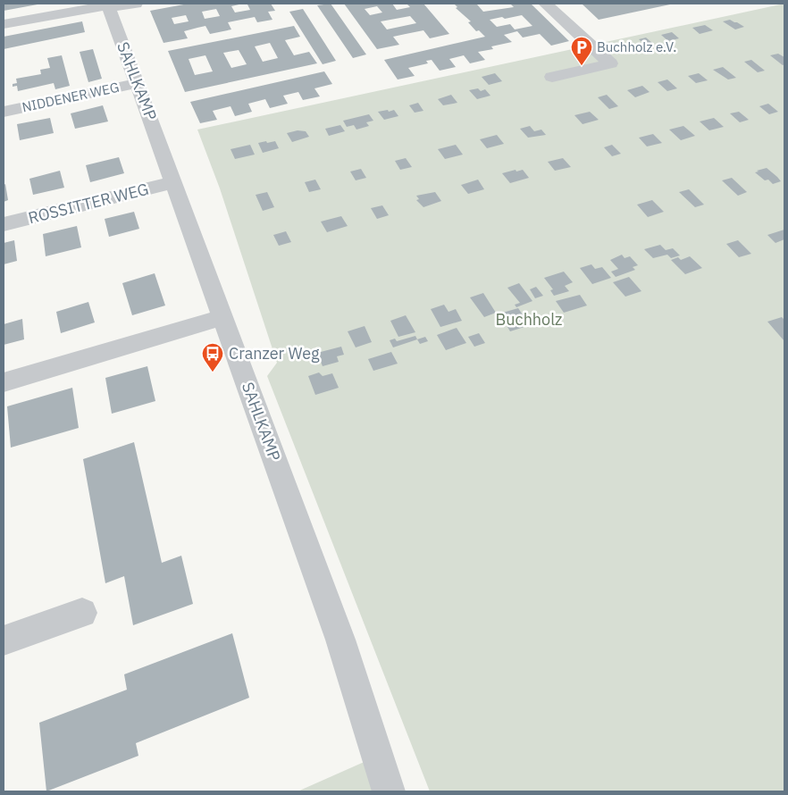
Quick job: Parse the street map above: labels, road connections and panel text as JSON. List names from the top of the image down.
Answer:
{
  "streets": {
    "street": ["SAHLKAMP", "NIDDENER WEG", "ROSSITTER WEG"]
  },
  "crossings": [
    ["SAHLKAMP", "NIDDENER WEG"],
    ["SAHLKAMP", "ROSSITTER WEG"]
  ],
  "parks": ["Buchholz"],
  "places": {
    "parking": ["Buchholz e.V."],
    "bus stop": ["Cranzer Weg"]
  }
}
